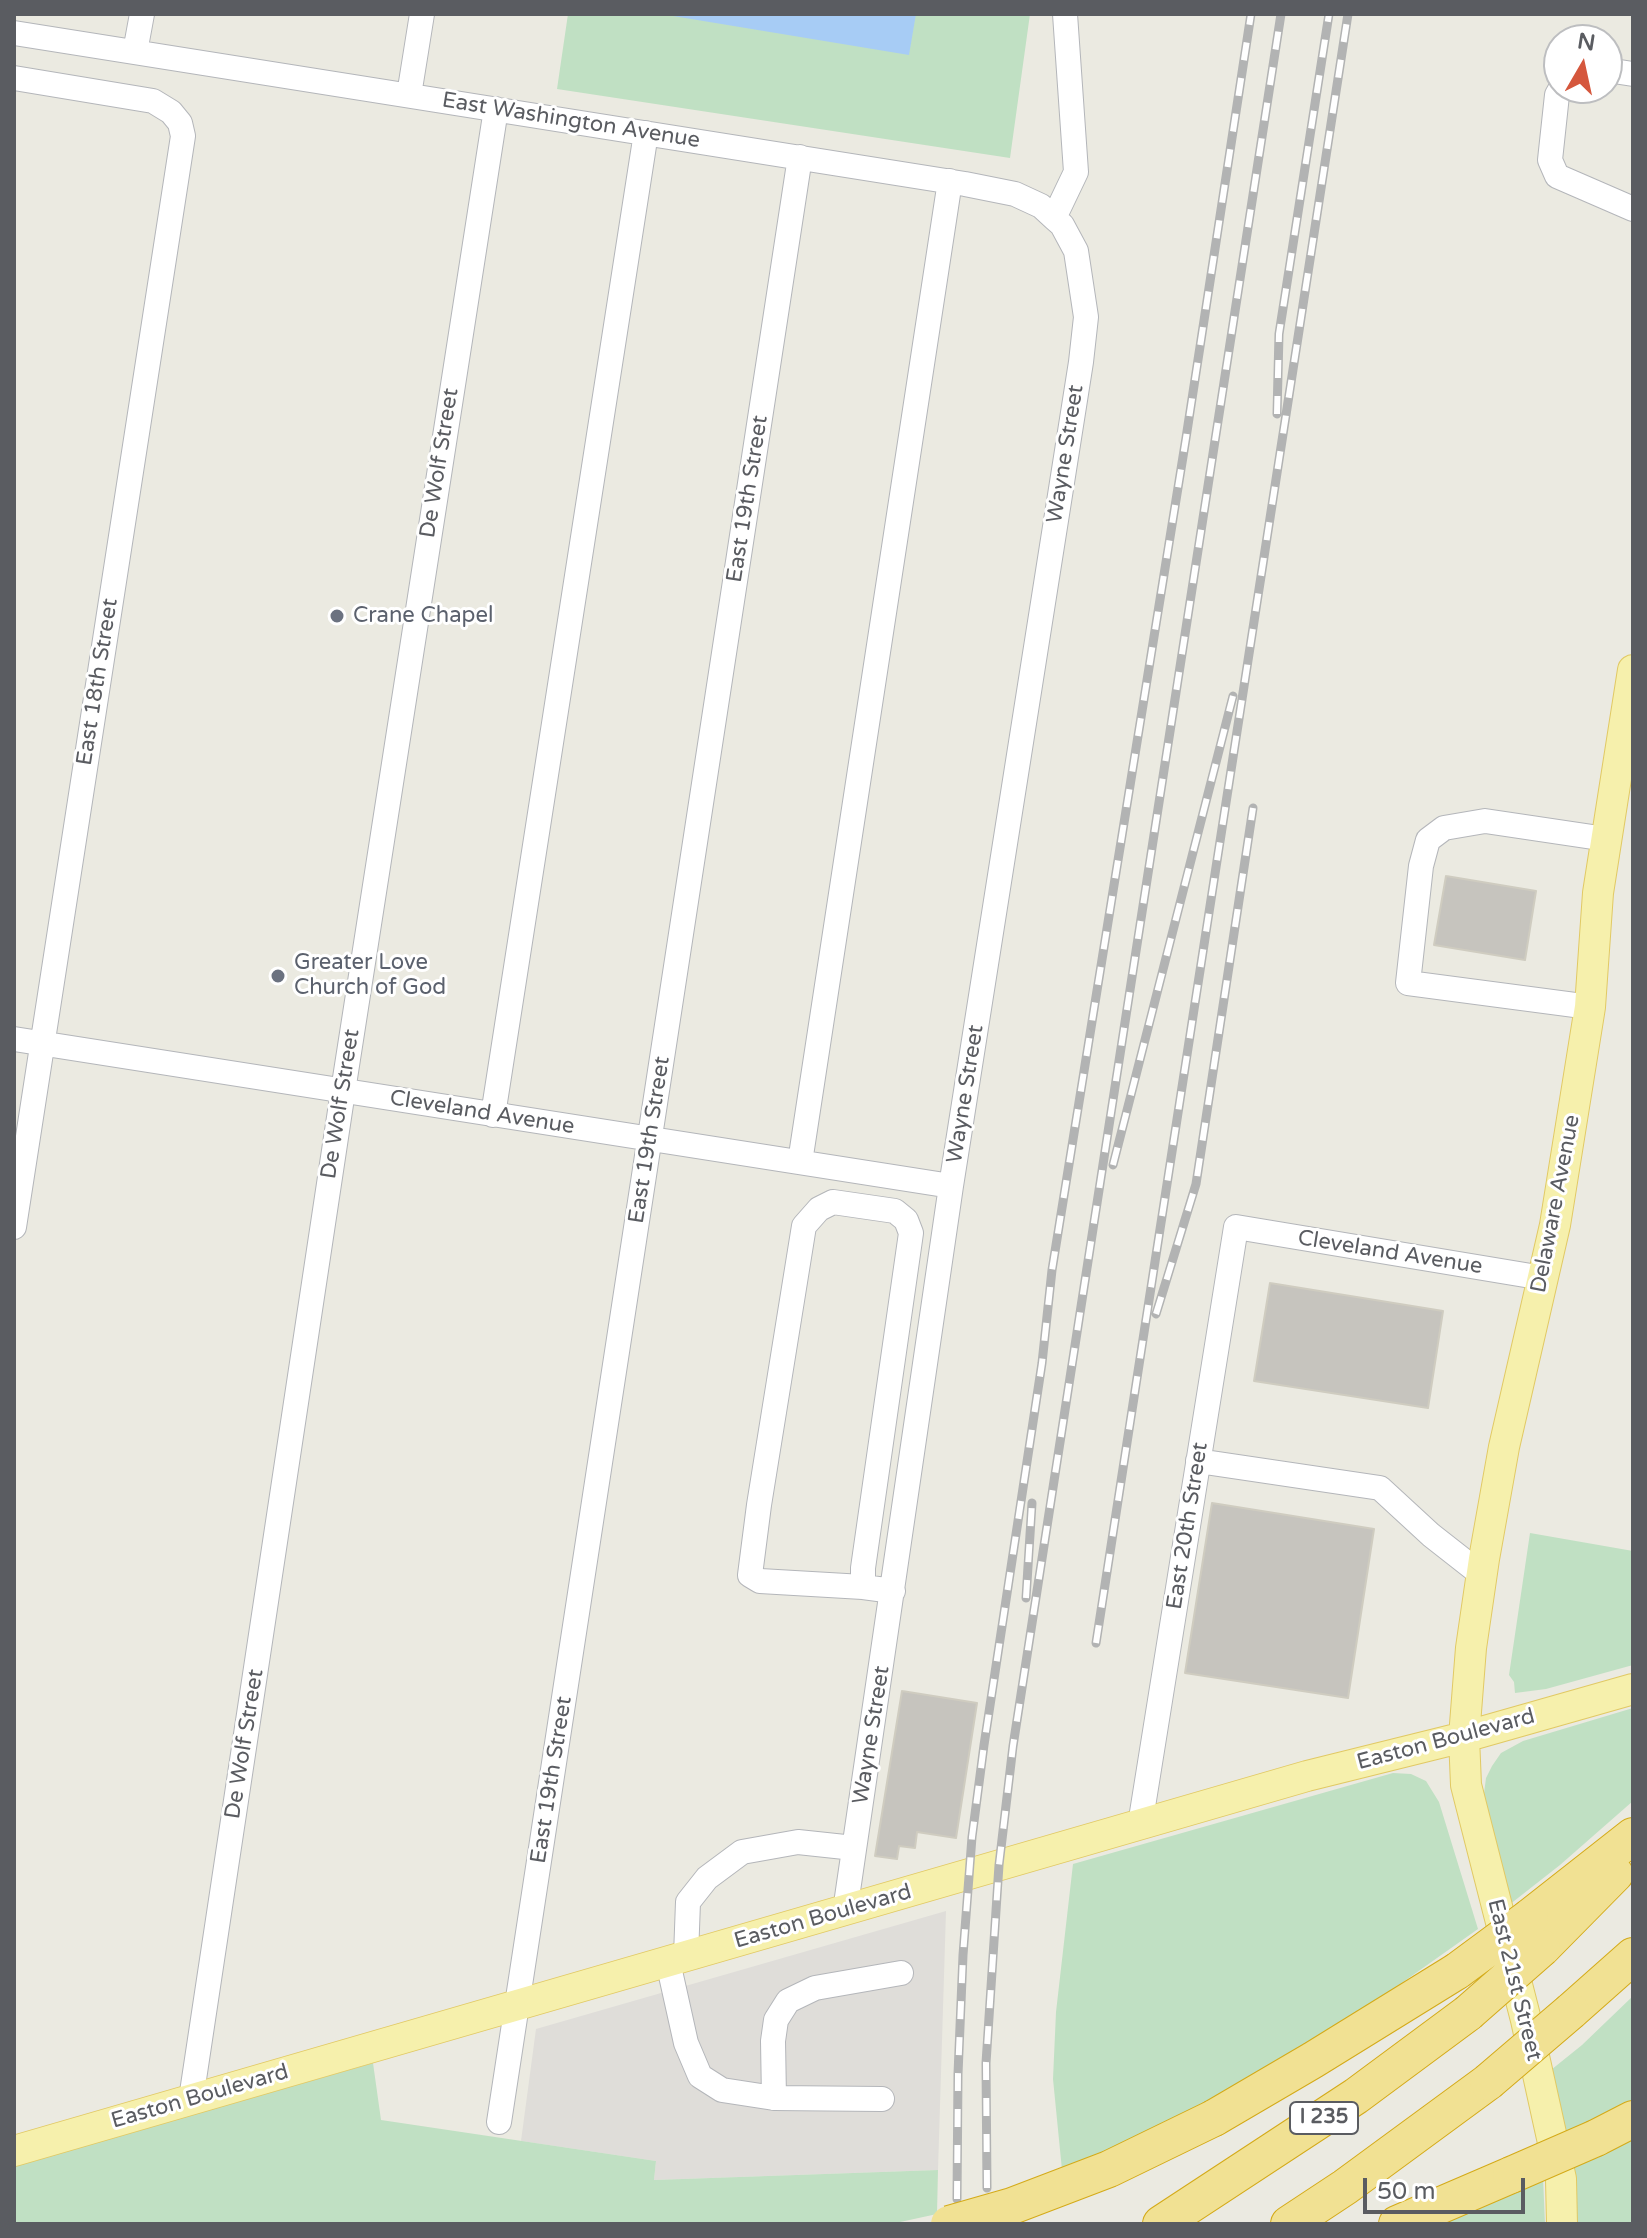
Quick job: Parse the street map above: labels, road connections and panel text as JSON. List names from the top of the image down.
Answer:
{
  "streets": {
    "highway": ["I 235"],
    "main road": ["Delaware Avenue", "Easton Boulevard", "East 21st Street"],
    "street": [
      "East Washington Avenue",
      "Wayne Street",
      "De Wolf Street",
      "East 19th Street",
      "East 18th Street",
      "Cleveland Avenue",
      "East 20th Street"
    ]
  },
  "crossings": [
    ["East Washington Avenue", "Wayne Street"],
    ["East Washington Avenue", "De Wolf Street"],
    ["East Washington Avenue", "East 19th Street"],
    ["Wayne Street", "Cleveland Avenue"],
    ["Wayne Street", "Easton Boulevard"],
    ["De Wolf Street", "Cleveland Avenue"],
    ["De Wolf Street", "Easton Boulevard"],
    ["East 19th Street", "Cleveland Avenue"],
    ["East 19th Street", "Easton Boulevard"],
    ["East 18th Street", "Cleveland Avenue"],
    ["Cleveland Avenue", "Delaware Avenue"],
    ["Cleveland Avenue", "East 20th Street"],
    ["Delaware Avenue", "Easton Boulevard"],
    ["Delaware Avenue", "East 21st Street"],
    ["East 20th Street", "Easton Boulevard"],
    ["Easton Boulevard", "East 21st Street"]
  ],
  "places": ["Crane Chapel", "Greater Love Church of God"],
  "scale_bar": "50 m",
  "north": "top"
}
